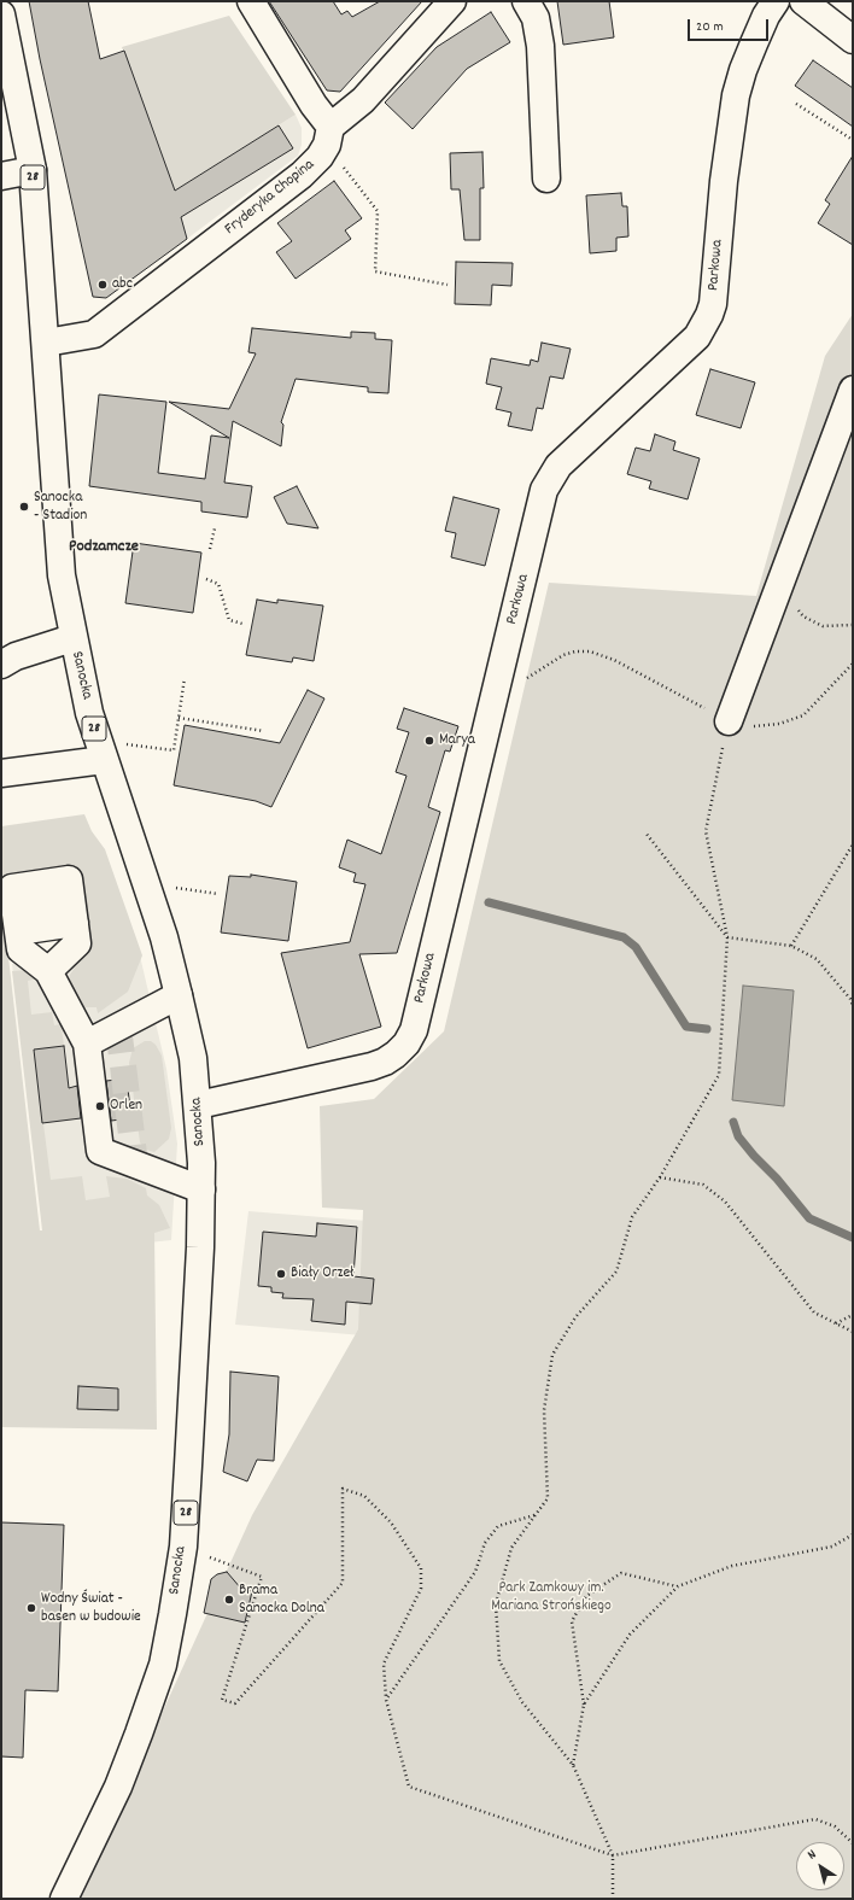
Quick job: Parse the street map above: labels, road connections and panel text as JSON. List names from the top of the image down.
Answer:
{
  "streets": {
    "street": [
      "28",
      "Fryderyka Chopina",
      "Parkowa",
      "Sanocka"
    ]
  },
  "crossings": [
    ["28", "Fryderyka Chopina"],
    ["28", "Sanocka"],
    ["Fryderyka Chopina", "Sanocka"],
    ["Parkowa", "Sanocka"]
  ],
  "districts": ["Podzamcze"],
  "parks": ["Park Zamkowy im. Mariana Strońskiego"],
  "places": [
    "abc",
    "Sanocka - Stadion",
    "Marya",
    "Orlen",
    "Biały Orzeł",
    "Brama Sanocka Dolna",
    "Wodny Świat - basen w budowie"
  ],
  "scale_bar": "20 m",
  "north": "top left"
}
